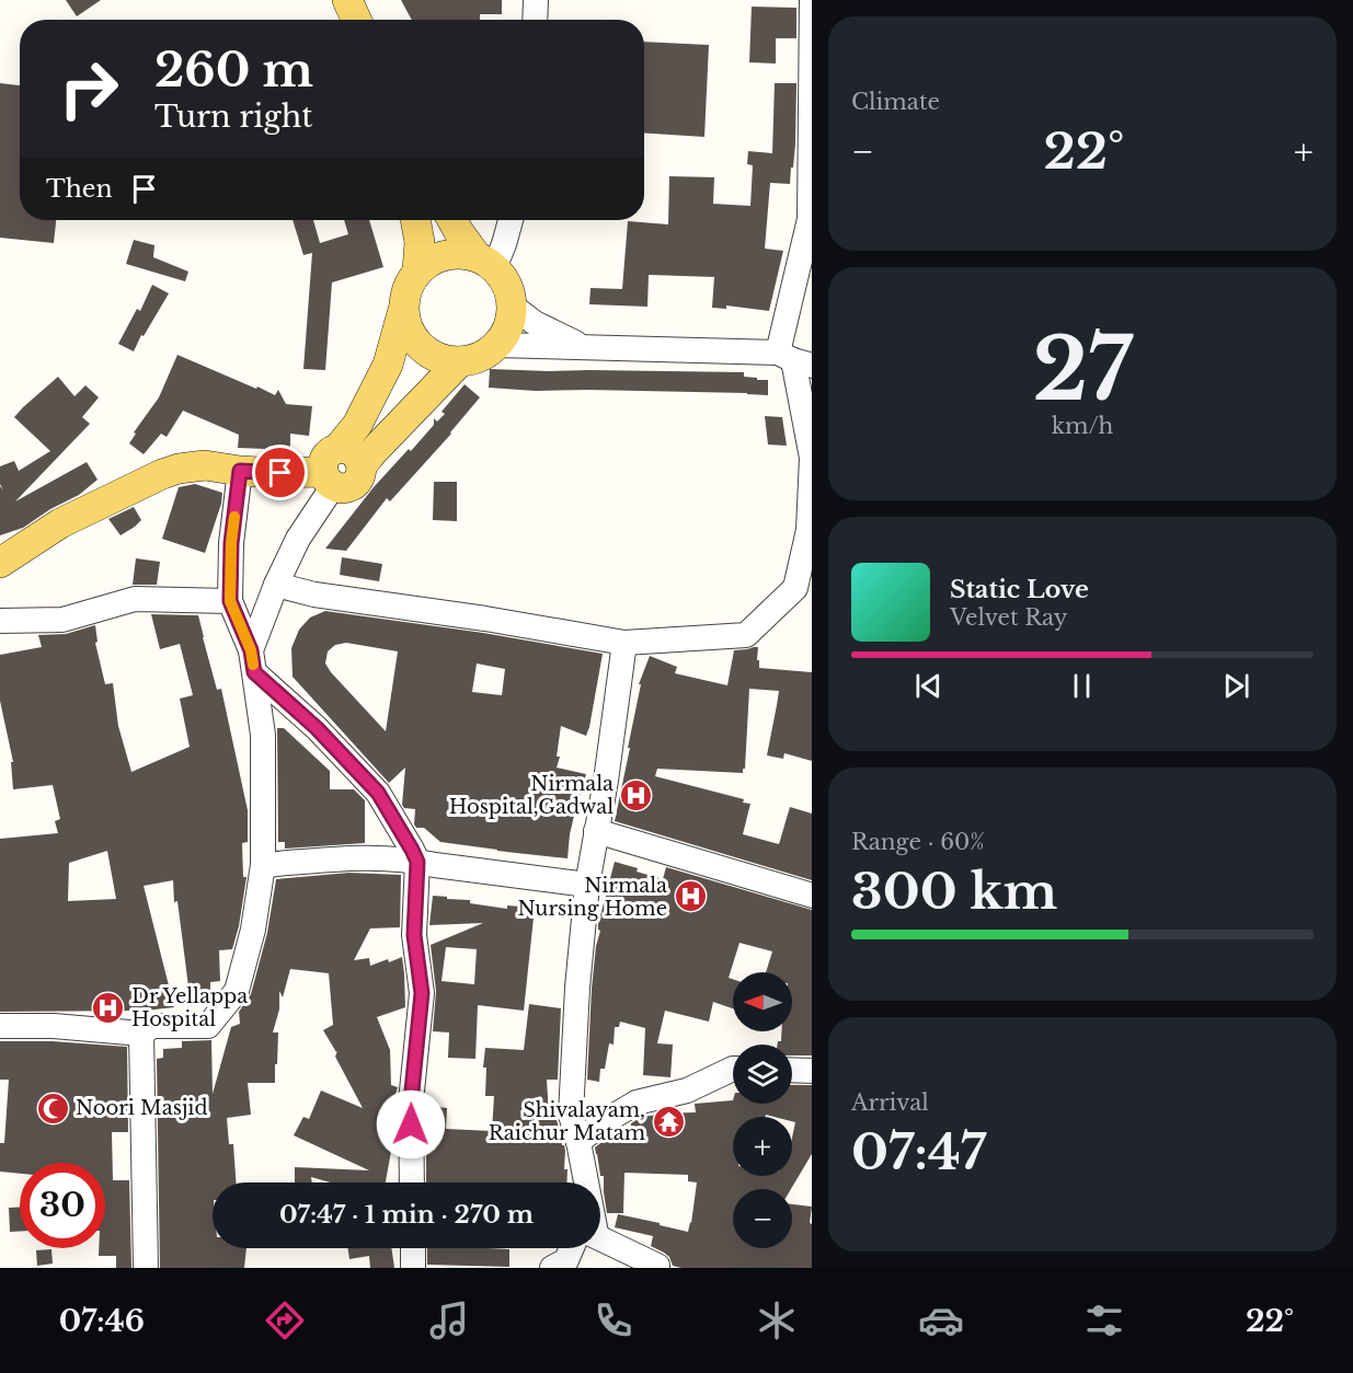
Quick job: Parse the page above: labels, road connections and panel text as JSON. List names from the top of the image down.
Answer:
{
  "places": {
    "hospital": ["Nirmala Hospital,Gadwal", "Nirmala Nursing Home", "Dr Yellappa Hospital"],
    "mosque": ["Noori Masjid"],
    "temple": ["Shivalayam, Raichur Matam"]
  },
  "north": "left",
  "page": {
    "tile": [
      "Climate",
      ["27", "km/h"],
      ["Range · 60%", "300 km"],
      ["Arrival", "07:47"]
    ],
    "turn": ["260 m", "Turn right"],
    "heat": ["−", "22°", "+"],
    "then": "Then",
    "song": ["Static Love", "Velvet Ray"],
    "map_buttons": ["+", "−"],
    "limit": "30",
    "trip": "07:47 · 1 min · 270 m",
    "tabs": ["07:46", "22°"]
  }
}
